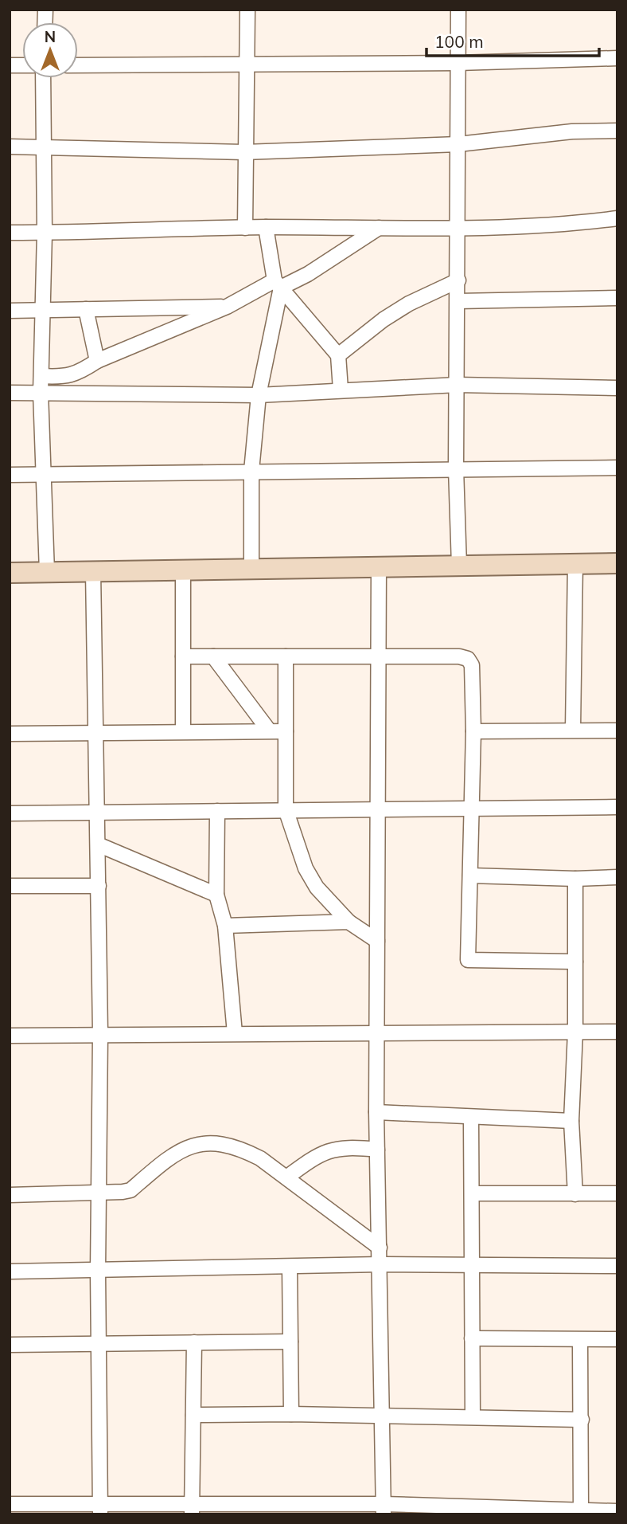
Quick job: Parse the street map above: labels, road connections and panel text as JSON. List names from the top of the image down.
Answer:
{
  "scale_bar": "100 m",
  "north": "top"
}
